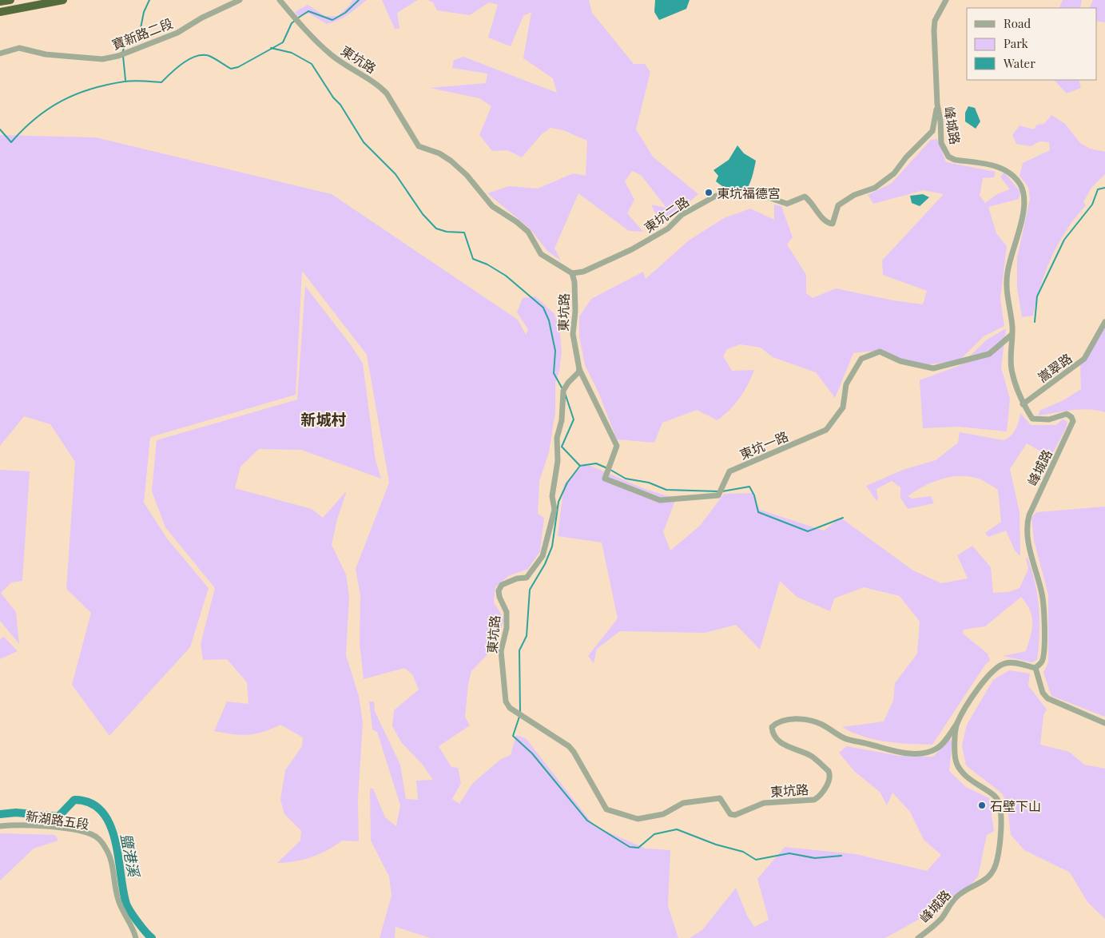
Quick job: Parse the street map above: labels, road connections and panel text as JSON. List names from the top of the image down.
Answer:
{
  "streets": {
    "street": [
      "寶新路二段",
      "東坑路",
      "峰城路",
      "東坑二路",
      "嵩翠路",
      "東坑一路",
      "新湖路五段"
    ]
  },
  "crossings": [
    ["東坑路", "峰城路"],
    ["東坑路", "東坑二路"],
    ["東坑路", "東坑一路"],
    ["峰城路", "東坑二路"],
    ["峰城路", "嵩翠路"],
    ["峰城路", "東坑一路"]
  ],
  "districts": ["新城村"],
  "water": ["鹽港溪"],
  "places": ["東坑福德宮", "石壁下山"],
  "legend": ["Road", "Park", "Water"]
}
